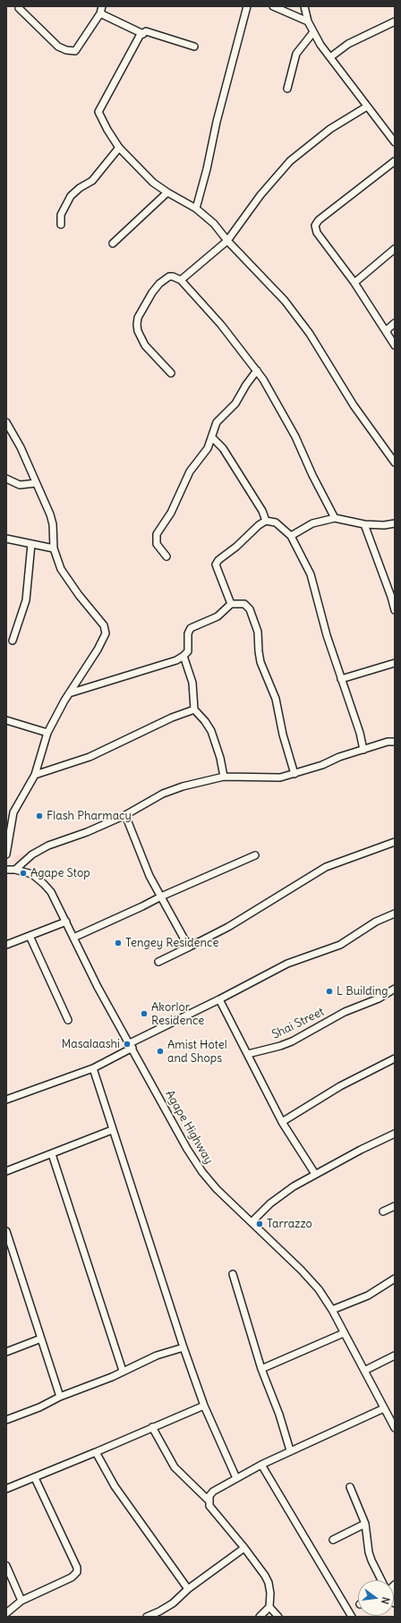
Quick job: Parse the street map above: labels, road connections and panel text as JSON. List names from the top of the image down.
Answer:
{
  "streets": {
    "street": ["Shai Street", "Agape Highway"]
  },
  "places": [
    "Flash Pharmacy",
    "Agape Stop",
    "Tengey Residence",
    "L Building",
    "Akorlor Residence",
    "Masalaashi",
    "Amist Hotel and Shops",
    "Tarrazzo"
  ],
  "north": "right"
}
